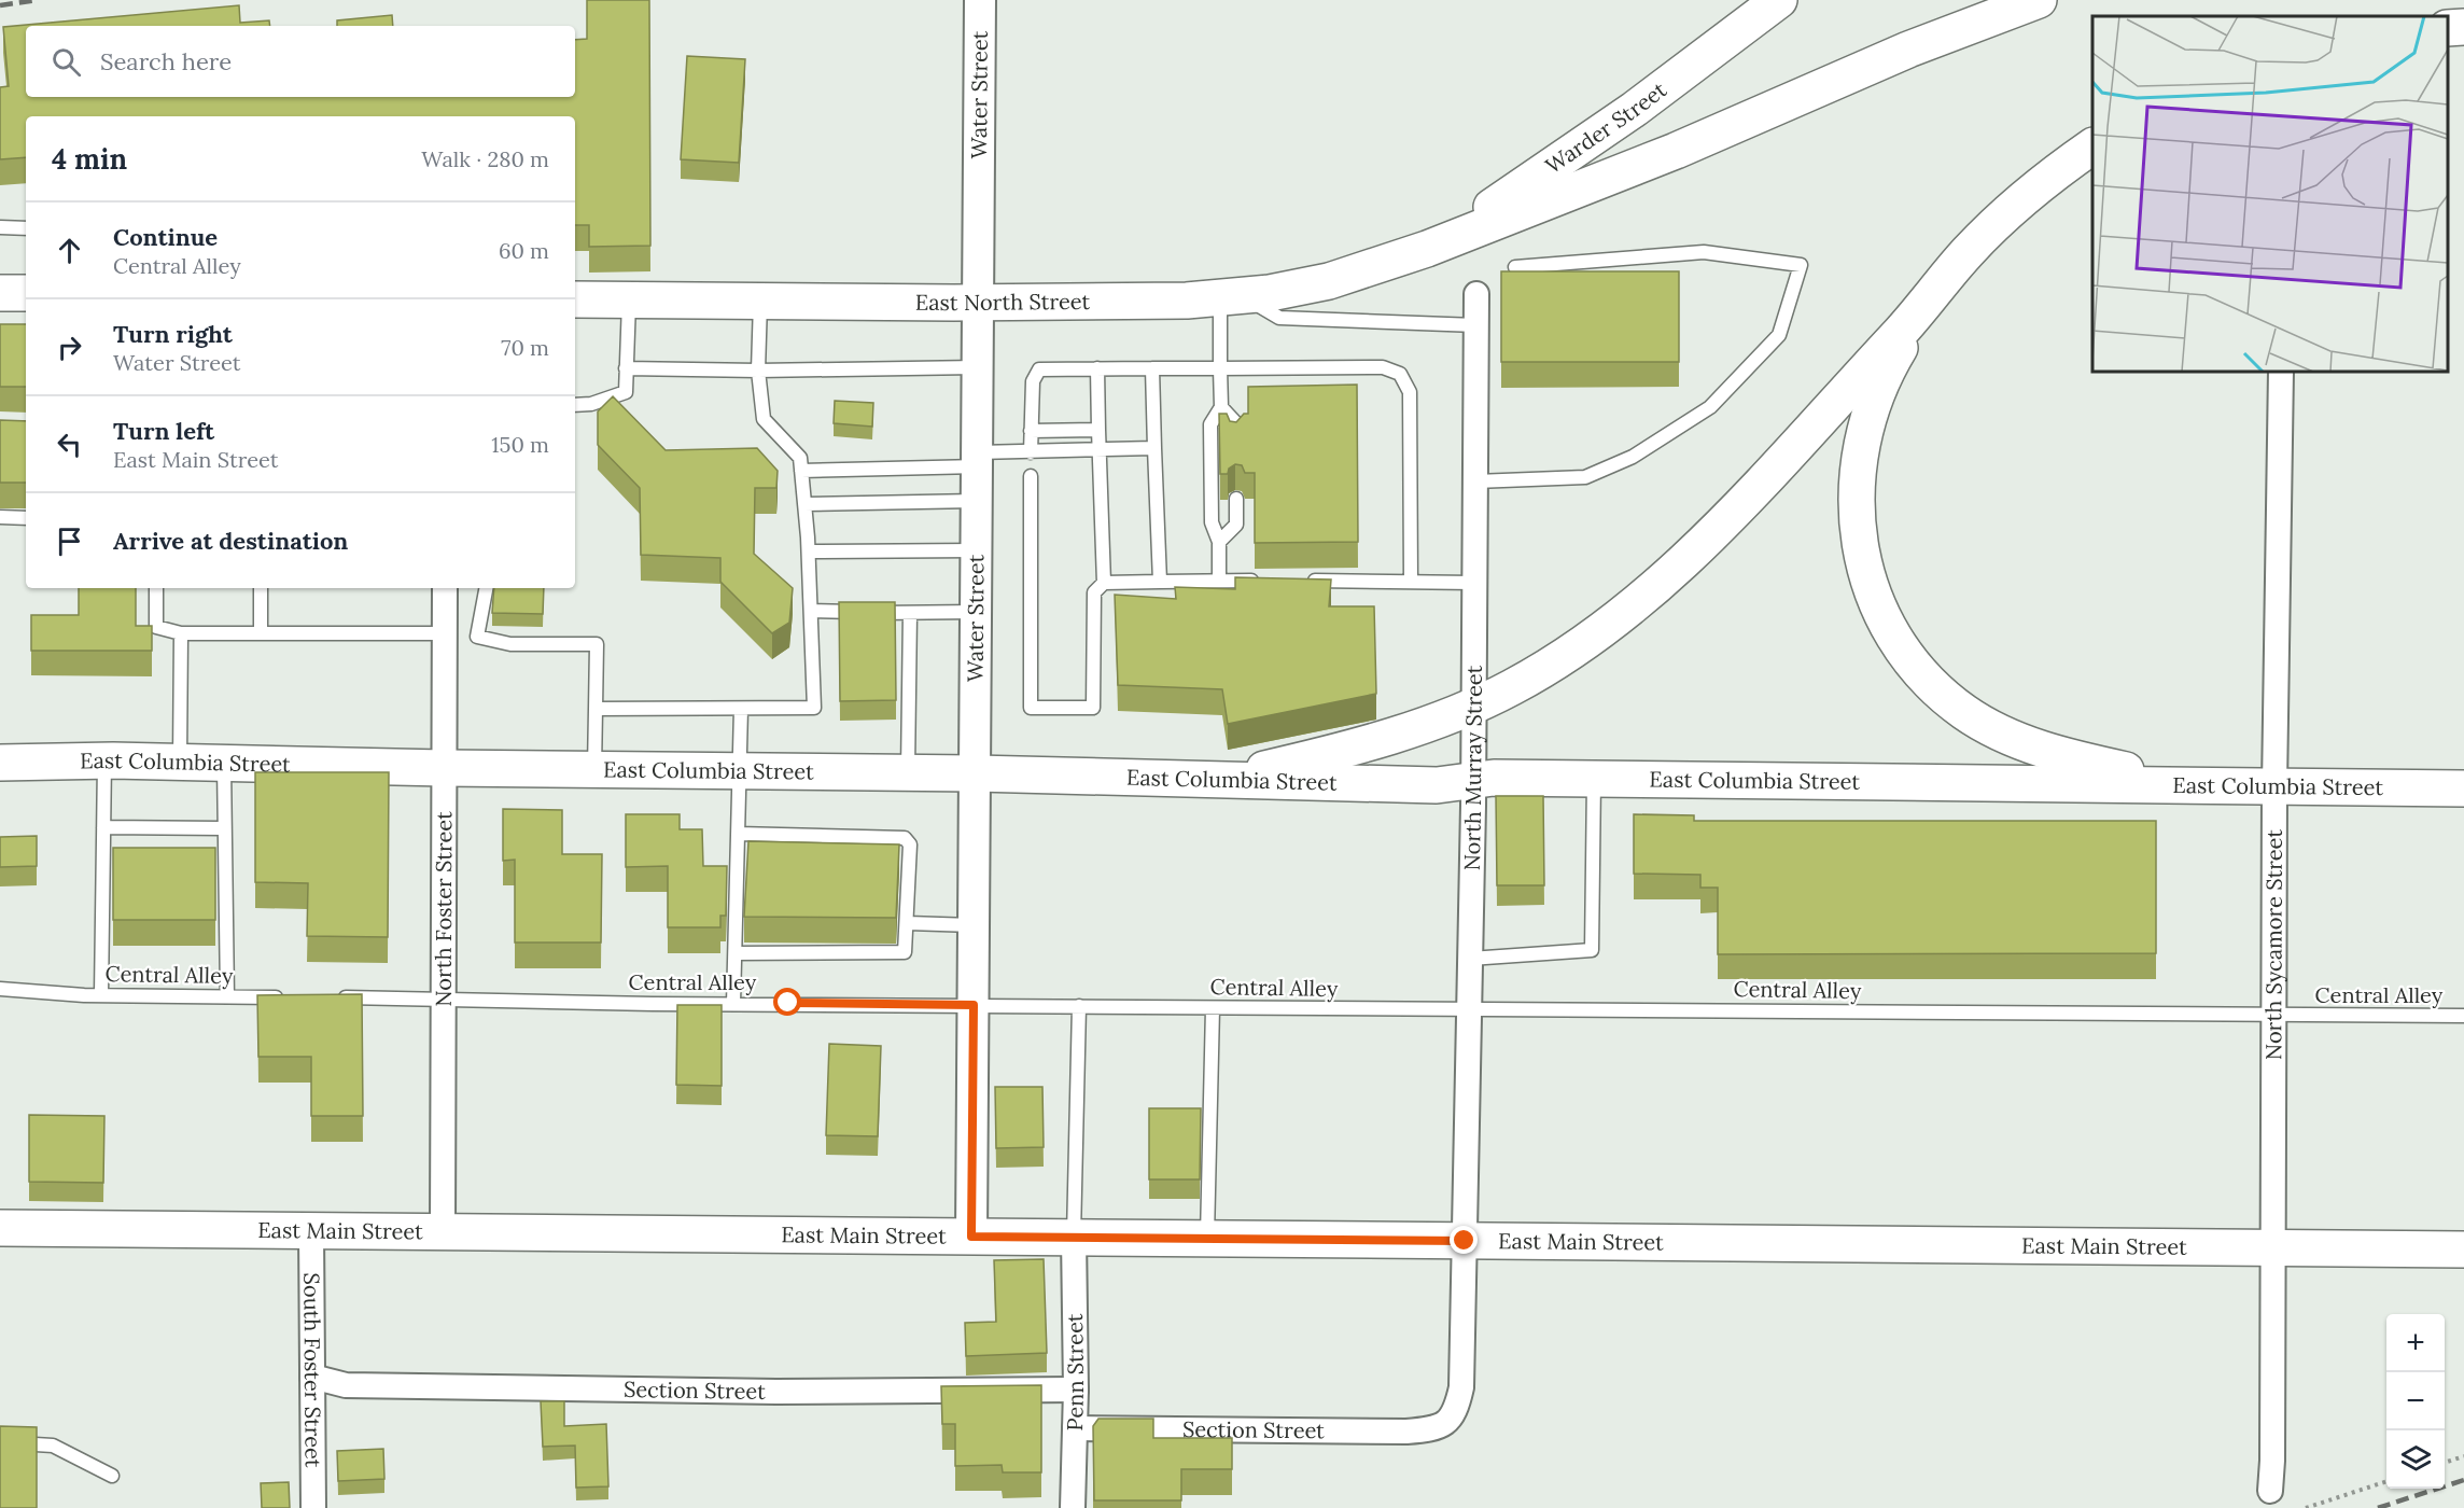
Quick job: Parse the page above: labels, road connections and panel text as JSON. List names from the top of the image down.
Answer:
{
  "streets": {
    "main road": [
      "Warder Street",
      "East North Street",
      "East Columbia Street",
      "East Main Street"
    ],
    "street": [
      "Water Street",
      "North Murray Street",
      "North Foster Street",
      "North Sycamore Street",
      "South Foster Street",
      "Penn Street",
      "Section Street"
    ],
    "lane": ["Central Alley"]
  },
  "crossings": [
    ["Water Street", "East North Street"],
    ["Water Street", "East Columbia Street"],
    ["Water Street", "Central Alley"],
    ["Water Street", "East Main Street"],
    ["Warder Street", "East North Street"],
    ["East Columbia Street", "North Murray Street"],
    ["East Columbia Street", "North Foster Street"],
    ["East Columbia Street", "North Sycamore Street"],
    ["North Murray Street", "Central Alley"],
    ["North Murray Street", "East Main Street"],
    ["North Murray Street", "Section Street"],
    ["North Foster Street", "Central Alley"],
    ["North Foster Street", "East Main Street"],
    ["North Sycamore Street", "Central Alley"],
    ["North Sycamore Street", "East Main Street"],
    ["East Main Street", "South Foster Street"],
    ["East Main Street", "Penn Street"],
    ["South Foster Street", "Section Street"],
    ["Penn Street", "Section Street"]
  ],
  "page": {
    "search": "Search here",
    "heading": ["4 min", "Walk · 280 m"],
    "list": [
      ["Continue", "Central Alley", "60 m"],
      ["Turn right", "Water Street", "70 m"],
      ["Turn left", "East Main Street", "150 m"],
      "Arrive at destination"
    ],
    "map_buttons": ["+", "−"]
  }
}
